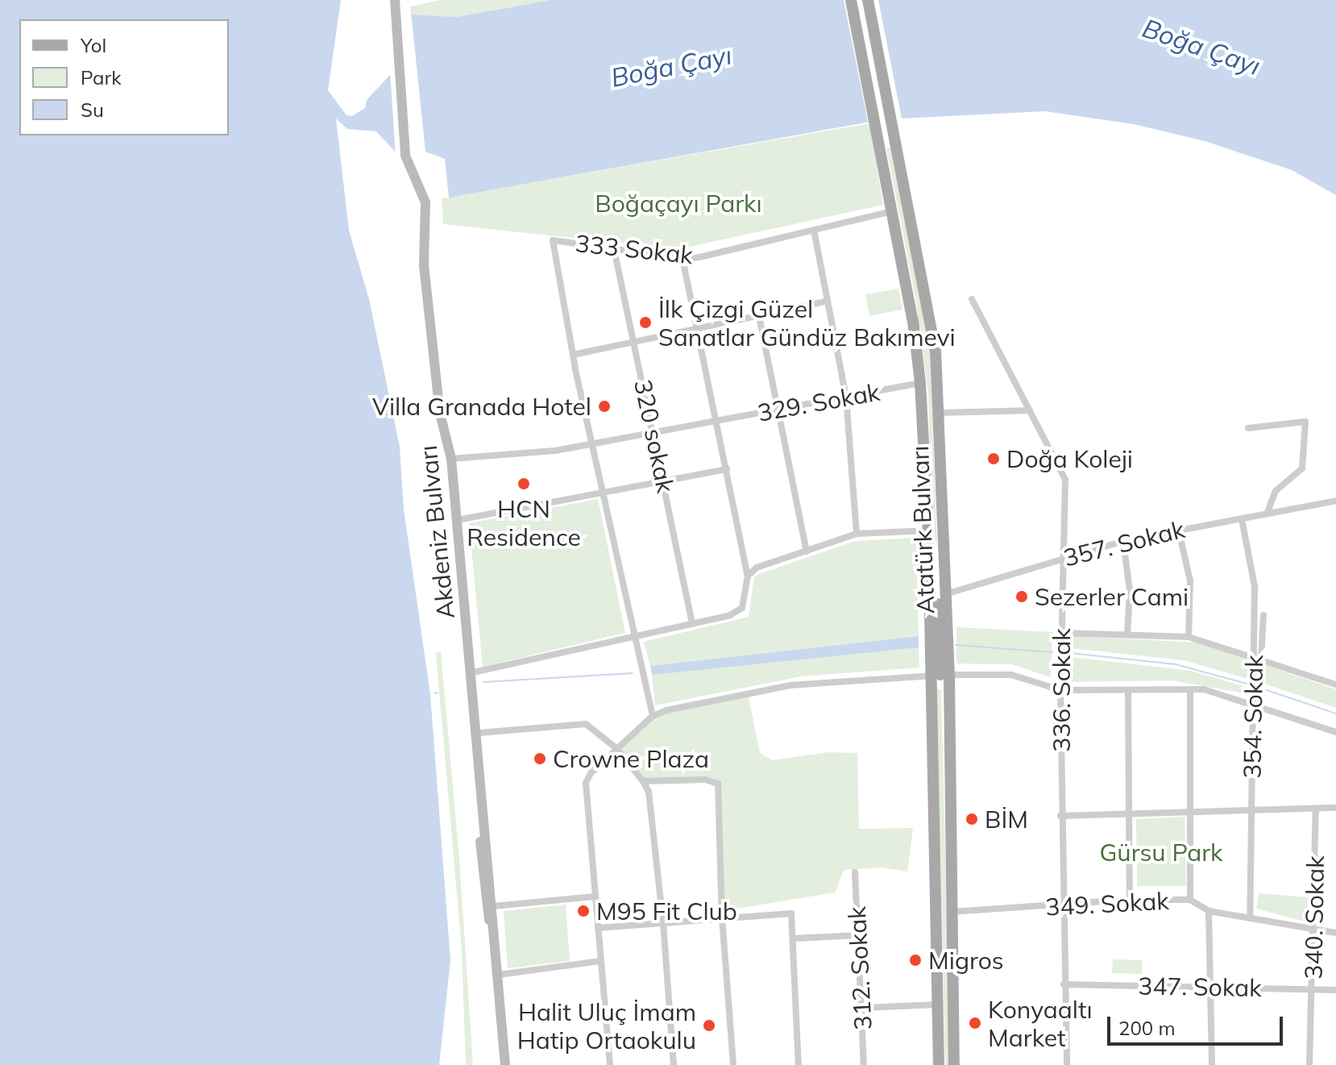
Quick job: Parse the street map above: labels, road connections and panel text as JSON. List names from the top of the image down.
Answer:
{
  "streets": {
    "main road": ["Atatürk Bulvarı", "Akdeniz Bulvarı"],
    "street": [
      "333 Sokak",
      "329. Sokak",
      "320 sokak",
      "357. Sokak",
      "336. Sokak",
      "354. Sokak",
      "349. Sokak",
      "340. Sokak",
      "312. Sokak",
      "347. Sokak"
    ]
  },
  "crossings": [
    ["333 Sokak", "329. Sokak"],
    ["333 Sokak", "320 sokak"],
    ["333 Sokak", "Atatürk Bulvarı"],
    ["329. Sokak", "320 sokak"],
    ["329. Sokak", "Atatürk Bulvarı"],
    ["329. Sokak", "Akdeniz Bulvarı"],
    ["Atatürk Bulvarı", "357. Sokak"],
    ["Atatürk Bulvarı", "349. Sokak"],
    ["357. Sokak", "336. Sokak"],
    ["357. Sokak", "354. Sokak"],
    ["336. Sokak", "349. Sokak"],
    ["336. Sokak", "347. Sokak"],
    ["354. Sokak", "349. Sokak"],
    ["349. Sokak", "340. Sokak"],
    ["340. Sokak", "347. Sokak"]
  ],
  "water": ["Boğa Çayı"],
  "parks": ["Boğaçayı Parkı", "Gürsu Park"],
  "places": [
    "İlk Çizgi Güzel Sanatlar Gündüz Bakımevi",
    "Villa Granada Hotel",
    "Doğa Koleji",
    "HCN Residence",
    "Sezerler Cami",
    "Crowne Plaza",
    "BİM",
    "M95 Fit Club",
    "Migros",
    "Konyaaltı Market",
    "Halit Uluç İmam Hatip Ortaokulu"
  ],
  "legend": ["Yol", "Park", "Su"],
  "scale_bar": "200 m"
}
